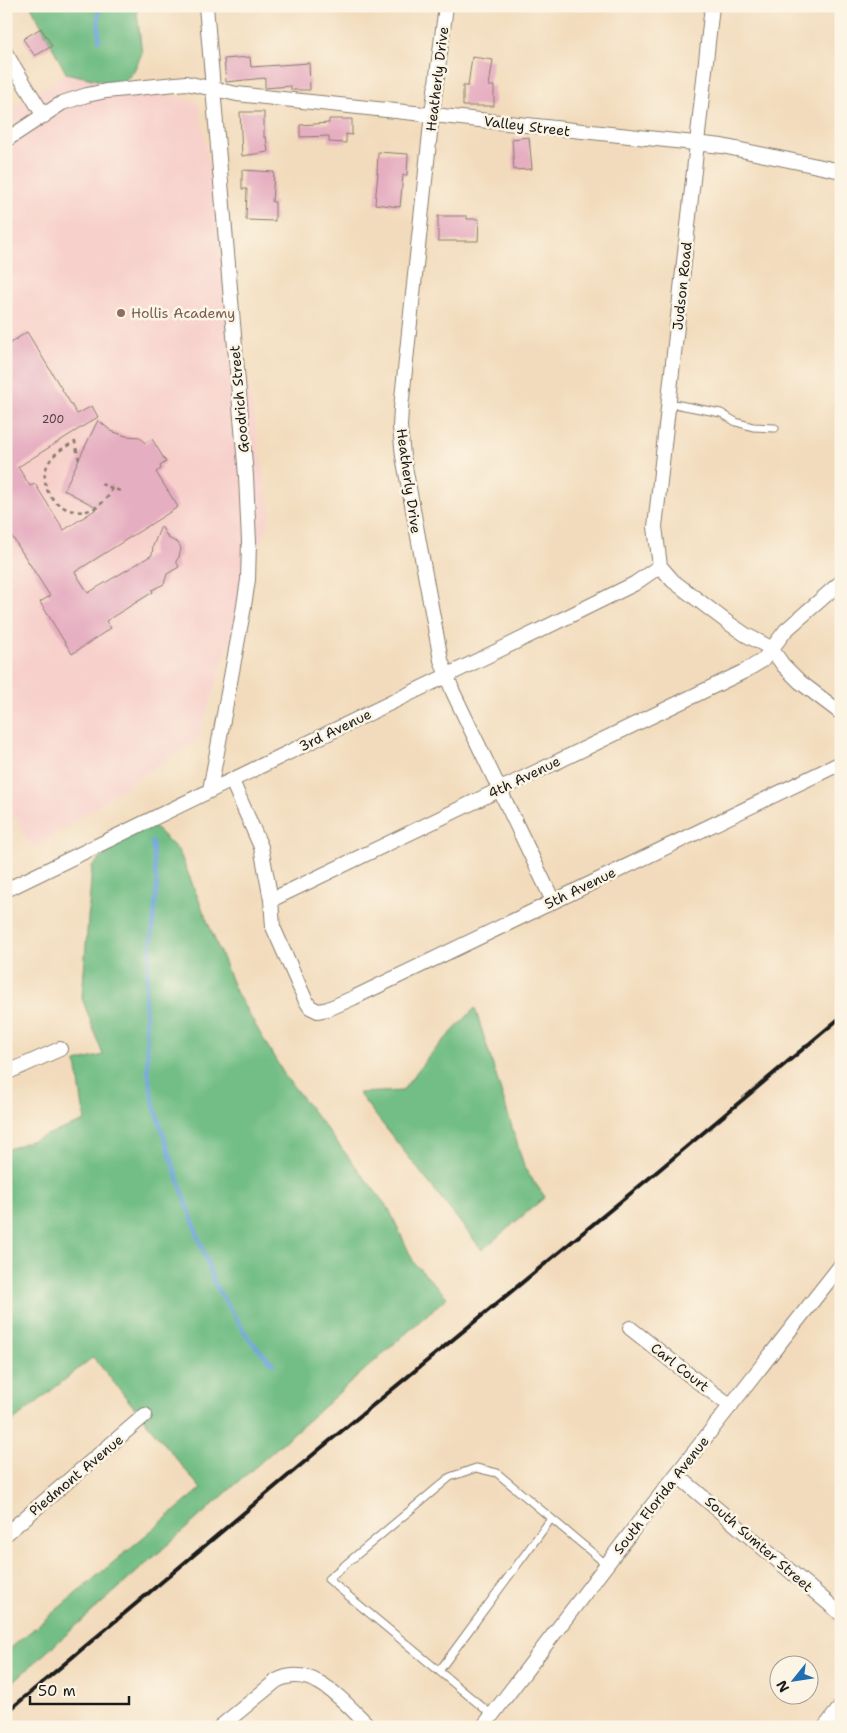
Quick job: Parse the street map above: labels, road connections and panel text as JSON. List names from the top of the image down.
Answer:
{
  "streets": {
    "street": [
      "Heatherly Drive",
      "Valley Street",
      "Judson Road",
      "Goodrich Street",
      "3rd Avenue",
      "4th Avenue",
      "5th Avenue",
      "Carl Court",
      "Piedmont Avenue",
      "South Florida Avenue",
      "South Sumter Street"
    ]
  },
  "crossings": [
    ["Heatherly Drive", "Valley Street"],
    ["Heatherly Drive", "3rd Avenue"],
    ["Heatherly Drive", "4th Avenue"],
    ["Heatherly Drive", "5th Avenue"],
    ["Valley Street", "Judson Road"],
    ["Valley Street", "Goodrich Street"],
    ["Judson Road", "3rd Avenue"],
    ["Goodrich Street", "3rd Avenue"],
    ["4th Avenue", "5th Avenue"],
    ["Carl Court", "South Florida Avenue"],
    ["South Florida Avenue", "South Sumter Street"]
  ],
  "places": ["Hollis Academy"],
  "house_numbers": ["200"],
  "scale_bar": "50 m",
  "north": "bottom left"
}
